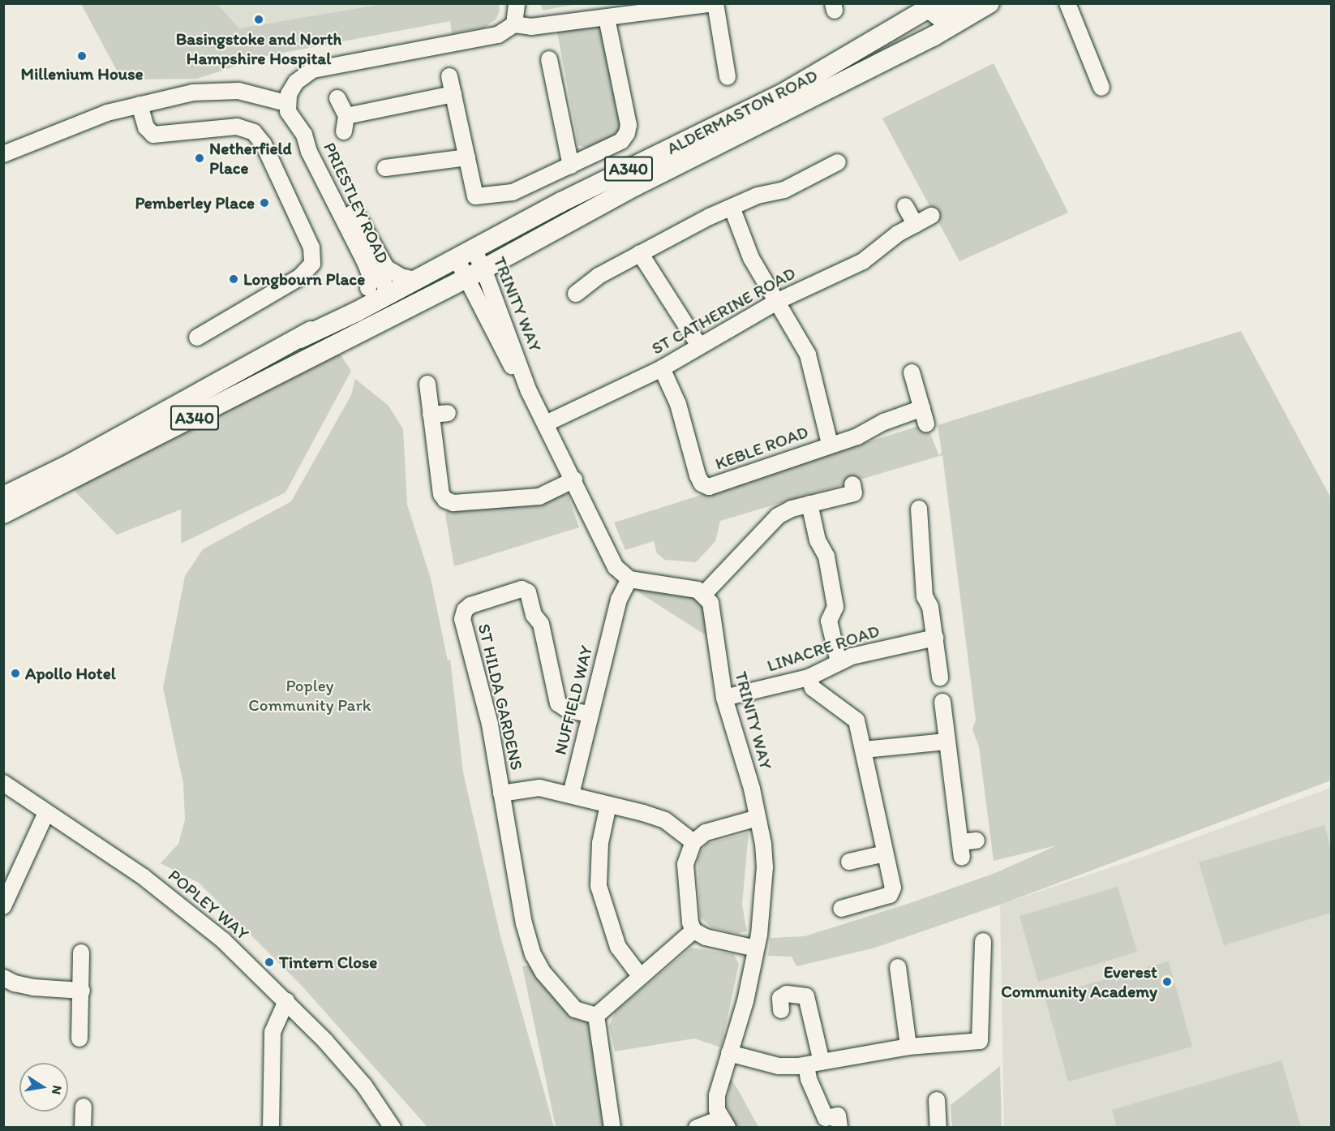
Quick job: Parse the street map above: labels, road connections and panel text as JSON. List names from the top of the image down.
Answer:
{
  "streets": {
    "main road": ["ALDERMASTON ROAD", "A340"],
    "street": [
      "PRIESTLEY ROAD",
      "TRINITY WAY",
      "ST CATHERINE ROAD",
      "KEBLE ROAD",
      "LINACRE ROAD",
      "ST HILDA GARDENS",
      "NUFFIELD WAY",
      "POPLEY WAY"
    ]
  },
  "crossings": [
    ["ALDERMASTON ROAD", "A340"],
    ["ALDERMASTON ROAD", "PRIESTLEY ROAD"],
    ["ALDERMASTON ROAD", "TRINITY WAY"],
    ["TRINITY WAY", "ST CATHERINE ROAD"],
    ["TRINITY WAY", "LINACRE ROAD"],
    ["TRINITY WAY", "NUFFIELD WAY"],
    ["ST CATHERINE ROAD", "KEBLE ROAD"],
    ["ST HILDA GARDENS", "NUFFIELD WAY"]
  ],
  "parks": ["Popley Community Park"],
  "places": [
    "Basingstoke and North Hampshire Hospital",
    "Millenium House",
    "Netherfield Place",
    "Pemberley Place",
    "Longbourn Place",
    "Apollo Hotel",
    "Tintern Close",
    "Everest Community Academy"
  ],
  "north": "right"
}
